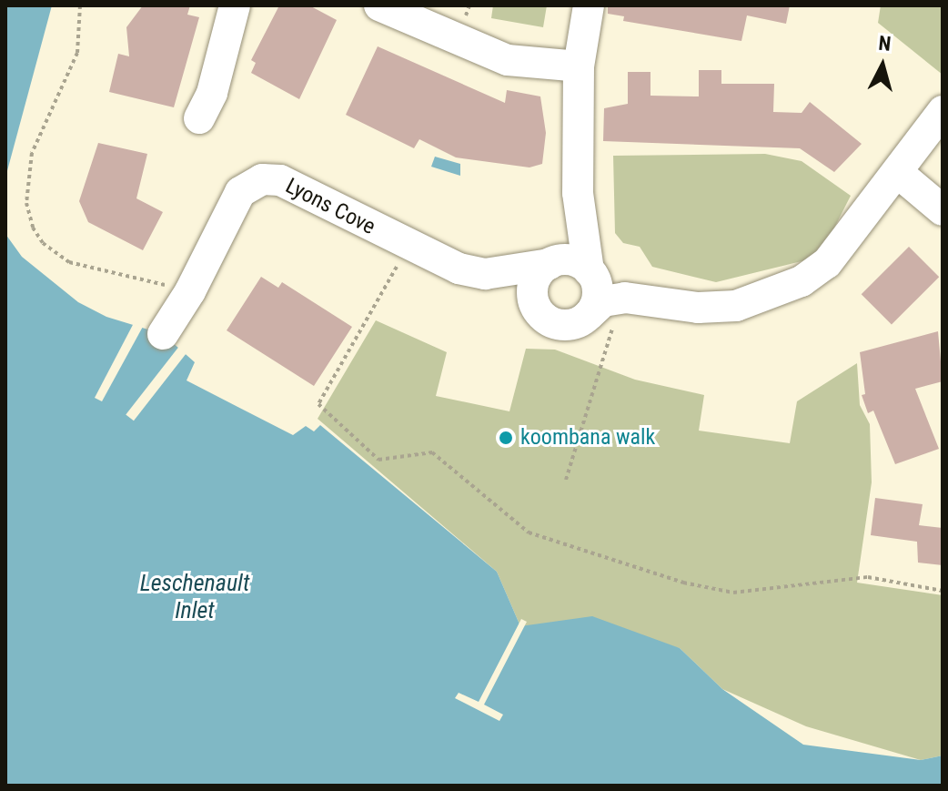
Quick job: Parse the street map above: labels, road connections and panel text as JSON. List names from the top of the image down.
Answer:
{
  "streets": {
    "street": ["Lyons Cove"]
  },
  "water": ["Leschenault Inlet"],
  "places": ["koombana walk"],
  "north": "top"
}
